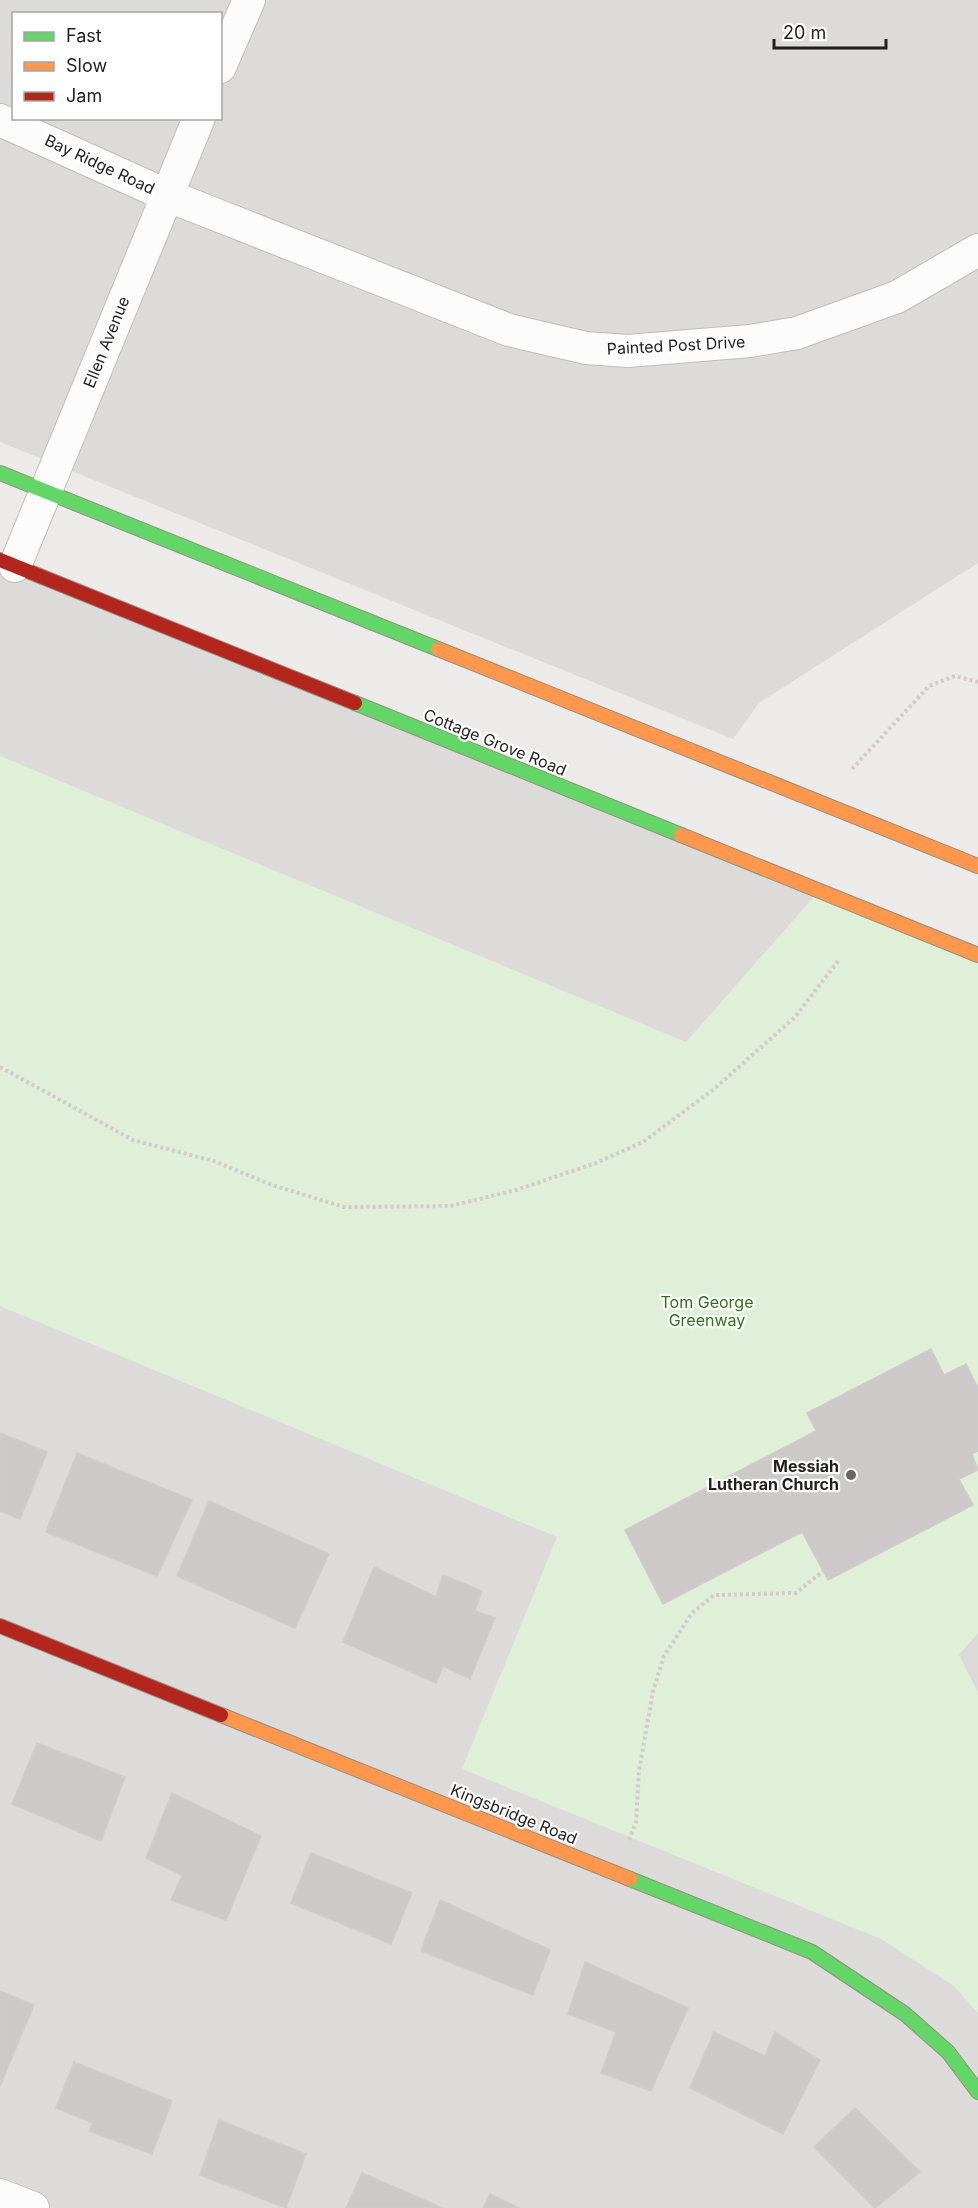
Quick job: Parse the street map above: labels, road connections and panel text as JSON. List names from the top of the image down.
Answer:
{
  "streets": {
    "main road": ["Cottage Grove Road", "Kingsbridge Road"],
    "street": ["Bay Ridge Road", "Ellen Avenue", "Painted Post Drive"]
  },
  "crossings": [
    ["Bay Ridge Road", "Ellen Avenue"],
    ["Bay Ridge Road", "Painted Post Drive"],
    ["Ellen Avenue", "Painted Post Drive"],
    ["Ellen Avenue", "Cottage Grove Road"]
  ],
  "parks": ["Tom George Greenway"],
  "places": ["Messiah Lutheran Church"],
  "legend": ["Fast", "Slow", "Jam"],
  "scale_bar": "20 m"
}
